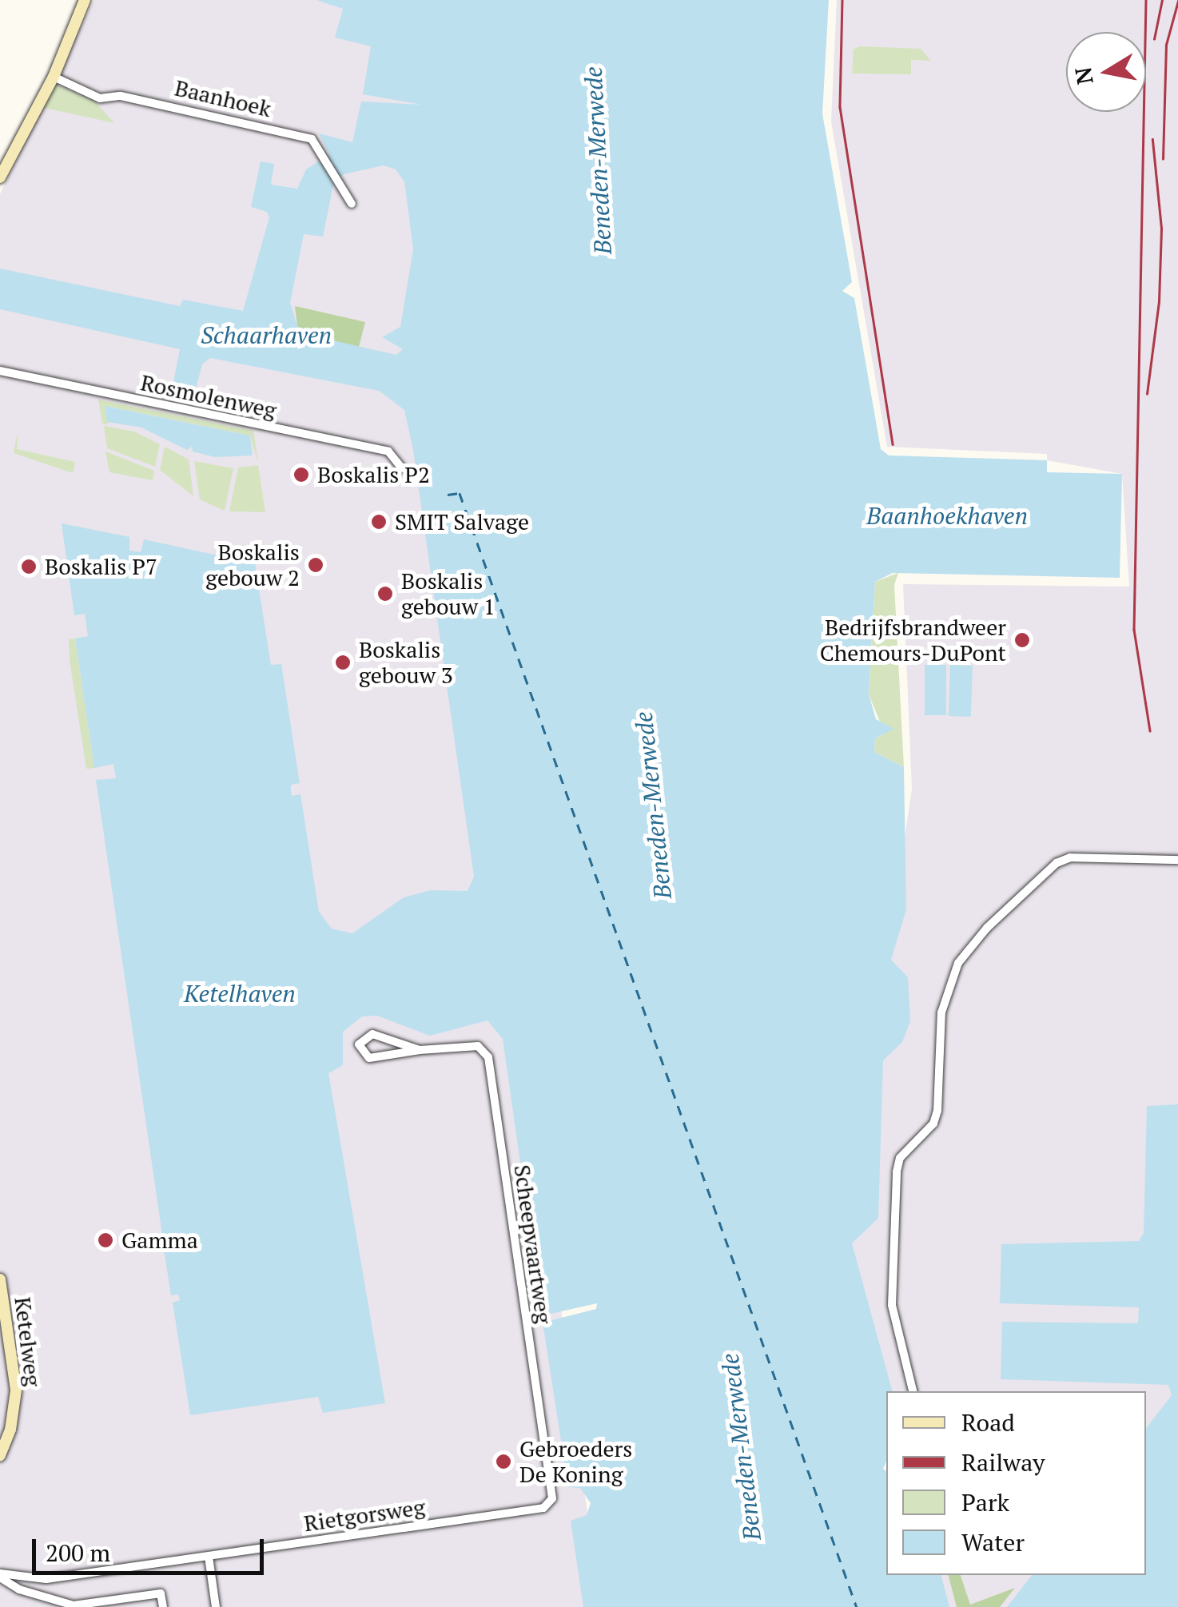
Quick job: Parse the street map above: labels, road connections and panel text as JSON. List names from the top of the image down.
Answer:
{
  "streets": {
    "street": [
      "Baanhoek",
      "Rosmolenweg",
      "Scheepvaartweg",
      "Ketelweg",
      "Rietgorsweg"
    ]
  },
  "crossings": [
    ["Scheepvaartweg", "Rietgorsweg"]
  ],
  "water": [
    "Beneden-Merwede",
    "Schaarhaven",
    "Baanhoekhaven",
    "Ketelhaven"
  ],
  "places": [
    "Boskalis P2",
    "SMIT Salvage",
    "Boskalis gebouw 2",
    "Boskalis P7",
    "Boskalis gebouw 1",
    "Bedrijfsbrandweer Chemours-DuPont",
    "Boskalis gebouw 3",
    "Gamma",
    "Gebroeders De Koning"
  ],
  "legend": [
    "Road",
    "Railway",
    "Park",
    "Water"
  ],
  "scale_bar": "200 m",
  "north": "left"
}
